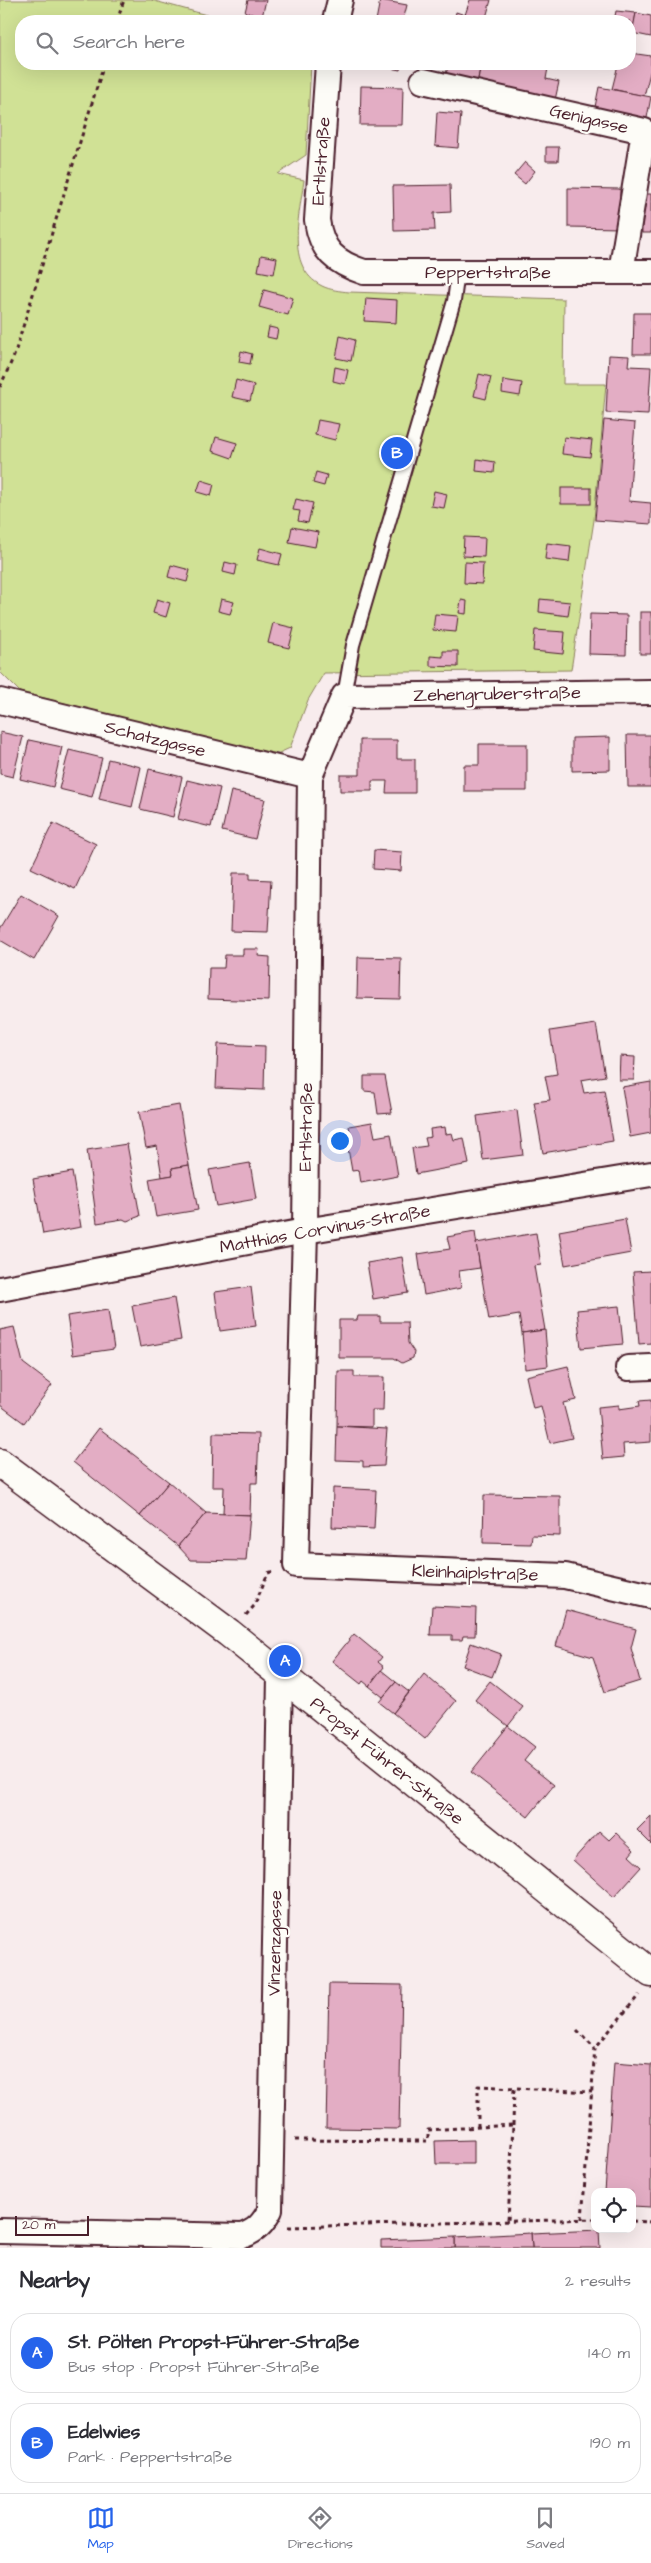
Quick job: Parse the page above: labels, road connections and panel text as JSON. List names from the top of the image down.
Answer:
{
  "streets": {
    "street": [
      "Genigasse",
      "Ertlstraße",
      "Peppertstraße",
      "Zehengruberstraße",
      "Schatzgasse",
      "Matthias Corvinus-Straße",
      "Kleinhaiplstraße",
      "Propst Führer-Straße",
      "Vinzenzgasse"
    ]
  },
  "crossings": [
    ["Genigasse", "Peppertstraße"],
    ["Ertlstraße", "Peppertstraße"],
    ["Ertlstraße", "Zehengruberstraße"],
    ["Ertlstraße", "Schatzgasse"],
    ["Ertlstraße", "Matthias Corvinus-Straße"],
    ["Ertlstraße", "Kleinhaiplstraße"],
    ["Propst Führer-Straße", "Vinzenzgasse"]
  ],
  "scale_bar": "20 m",
  "page": {
    "search": "Search here",
    "pins": ["B", "A"],
    "scale": "20 m",
    "heading": ["Nearby", "2 results"],
    "list": [
      {
        "mark": "A",
        "name": "St. Pölten Propst-Führer-Straße",
        "note": "Bus stop · Propst Führer-Straße",
        "value": "140 m"
      },
      {
        "mark": "B",
        "name": "Edelwies",
        "note": "Park · Peppertstraße",
        "value": "190 m"
      }
    ],
    "nav": ["Map", "Directions", "Saved"]
  }
}
